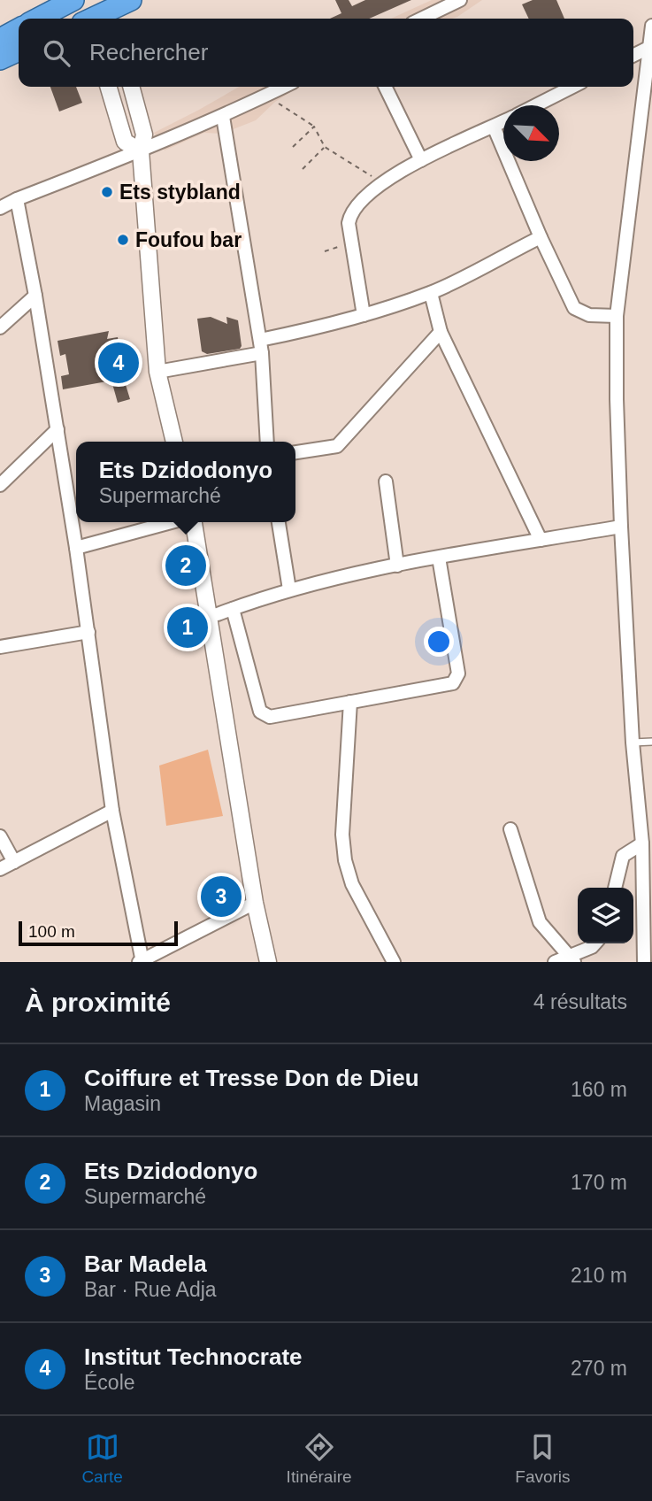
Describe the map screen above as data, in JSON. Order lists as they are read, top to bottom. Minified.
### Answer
{"places":["Ets stybland","Foufou bar"],"scale_bar":"100 m","north":"bottom right","page":{"search":"Rechercher","pins":["4","2","1","3"],"popup":["Ets Dzidodonyo","Supermarché"],"scale":"100 m","heading":["À proximité","4 résultats"],"list":[{"mark":"1","name":"Coiffure et Tresse Don de Dieu","note":"Magasin","value":"160 m"},{"mark":"2","name":"Ets Dzidodonyo","note":"Supermarché","value":"170 m"},{"mark":"3","name":"Bar Madela","note":"Bar · Rue Adja","value":"210 m"},{"mark":"4","name":"Institut Technocrate","note":"École","value":"270 m"}],"nav":["Carte","Itinéraire","Favoris"]}}
